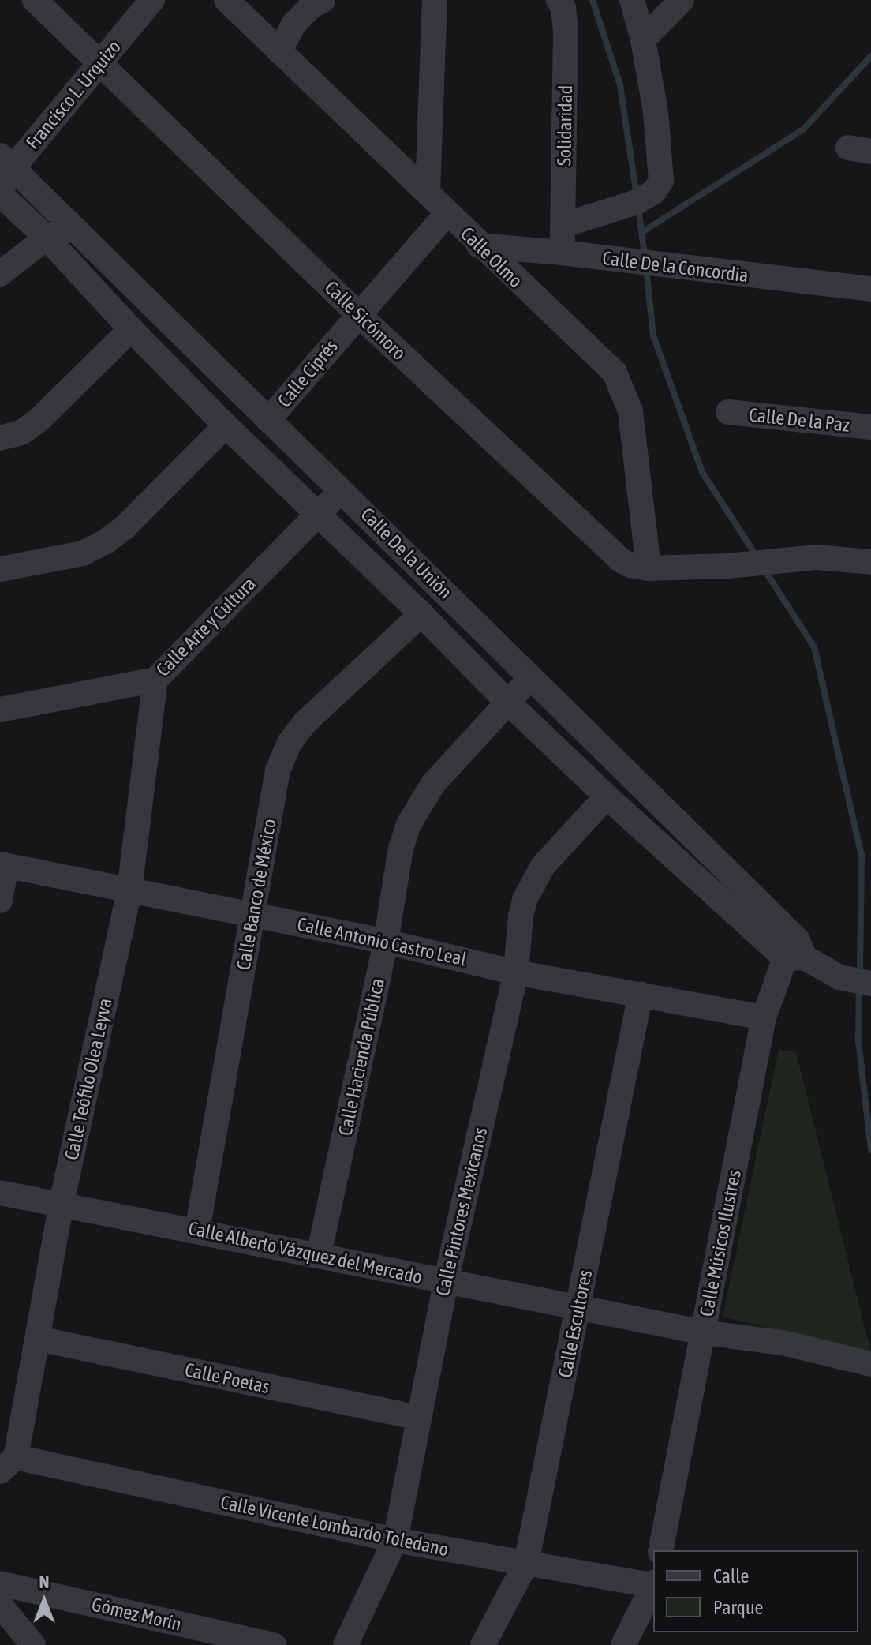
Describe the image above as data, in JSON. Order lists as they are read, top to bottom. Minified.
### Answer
{"streets":{"street":["Francisco L. Urquizo","Solidaridad","Calle Olmo","Calle De la Concordia","Calle Sicómoro","Calle Ciprés","Calle De la Paz","Calle De la Unión","Calle Arte y Cultura","Calle Banco de México","Calle Antonio Castro Leal","Calle Hacienda Pública","Calle Teófilo Olea Leyva","Calle Pintores Mexicanos","Calle Músicos Ilustres","Calle Alberto Vázquez del Mercado","Calle Escultores","Calle Poetas","Calle Vicente Lombardo Toledano","Gómez Morín"]},"crossings":[["Francisco L. Urquizo","Calle Sicómoro"],["Francisco L. Urquizo","Calle De la Unión"],["Solidaridad","Calle De la Concordia"],["Calle Olmo","Calle De la Concordia"],["Calle Olmo","Calle Sicómoro"],["Calle Olmo","Calle Ciprés"],["Calle Sicómoro","Calle Ciprés"],["Calle Ciprés","Calle De la Unión"],["Calle De la Unión","Calle Arte y Cultura"],["Calle De la Unión","Calle Banco de México"],["Calle De la Unión","Calle Hacienda Pública"],["Calle De la Unión","Calle Pintores Mexicanos"],["Calle De la Unión","Calle Músicos Ilustres"],["Calle Arte y Cultura","Calle Teófilo Olea Leyva"],["Calle Banco de México","Calle Antonio Castro Leal"],["Calle Banco de México","Calle Alberto Vázquez del Mercado"],["Calle Antonio Castro Leal","Calle Hacienda Pública"],["Calle Antonio Castro Leal","Calle Teófilo Olea Leyva"],["Calle Antonio Castro Leal","Calle Pintores Mexicanos"],["Calle Antonio Castro Leal","Calle Músicos Ilustres"],["Calle Antonio Castro Leal","Calle Escultores"],["Calle Hacienda Pública","Calle Alberto Vázquez del Mercado"],["Calle Teófilo Olea Leyva","Calle Alberto Vázquez del Mercado"],["Calle Teófilo Olea Leyva","Calle Poetas"],["Calle Teófilo Olea Leyva","Calle Vicente Lombardo Toledano"],["Calle Pintores Mexicanos","Calle Alberto Vázquez del Mercado"],["Calle Pintores Mexicanos","Calle Poetas"],["Calle Pintores Mexicanos","Calle Vicente Lombardo Toledano"],["Calle Músicos Ilustres","Calle Alberto Vázquez del Mercado"],["Calle Alberto Vázquez del Mercado","Calle Escultores"],["Calle Escultores","Calle Vicente Lombardo Toledano"]],"legend":["Calle","Parque"],"north":"top"}
